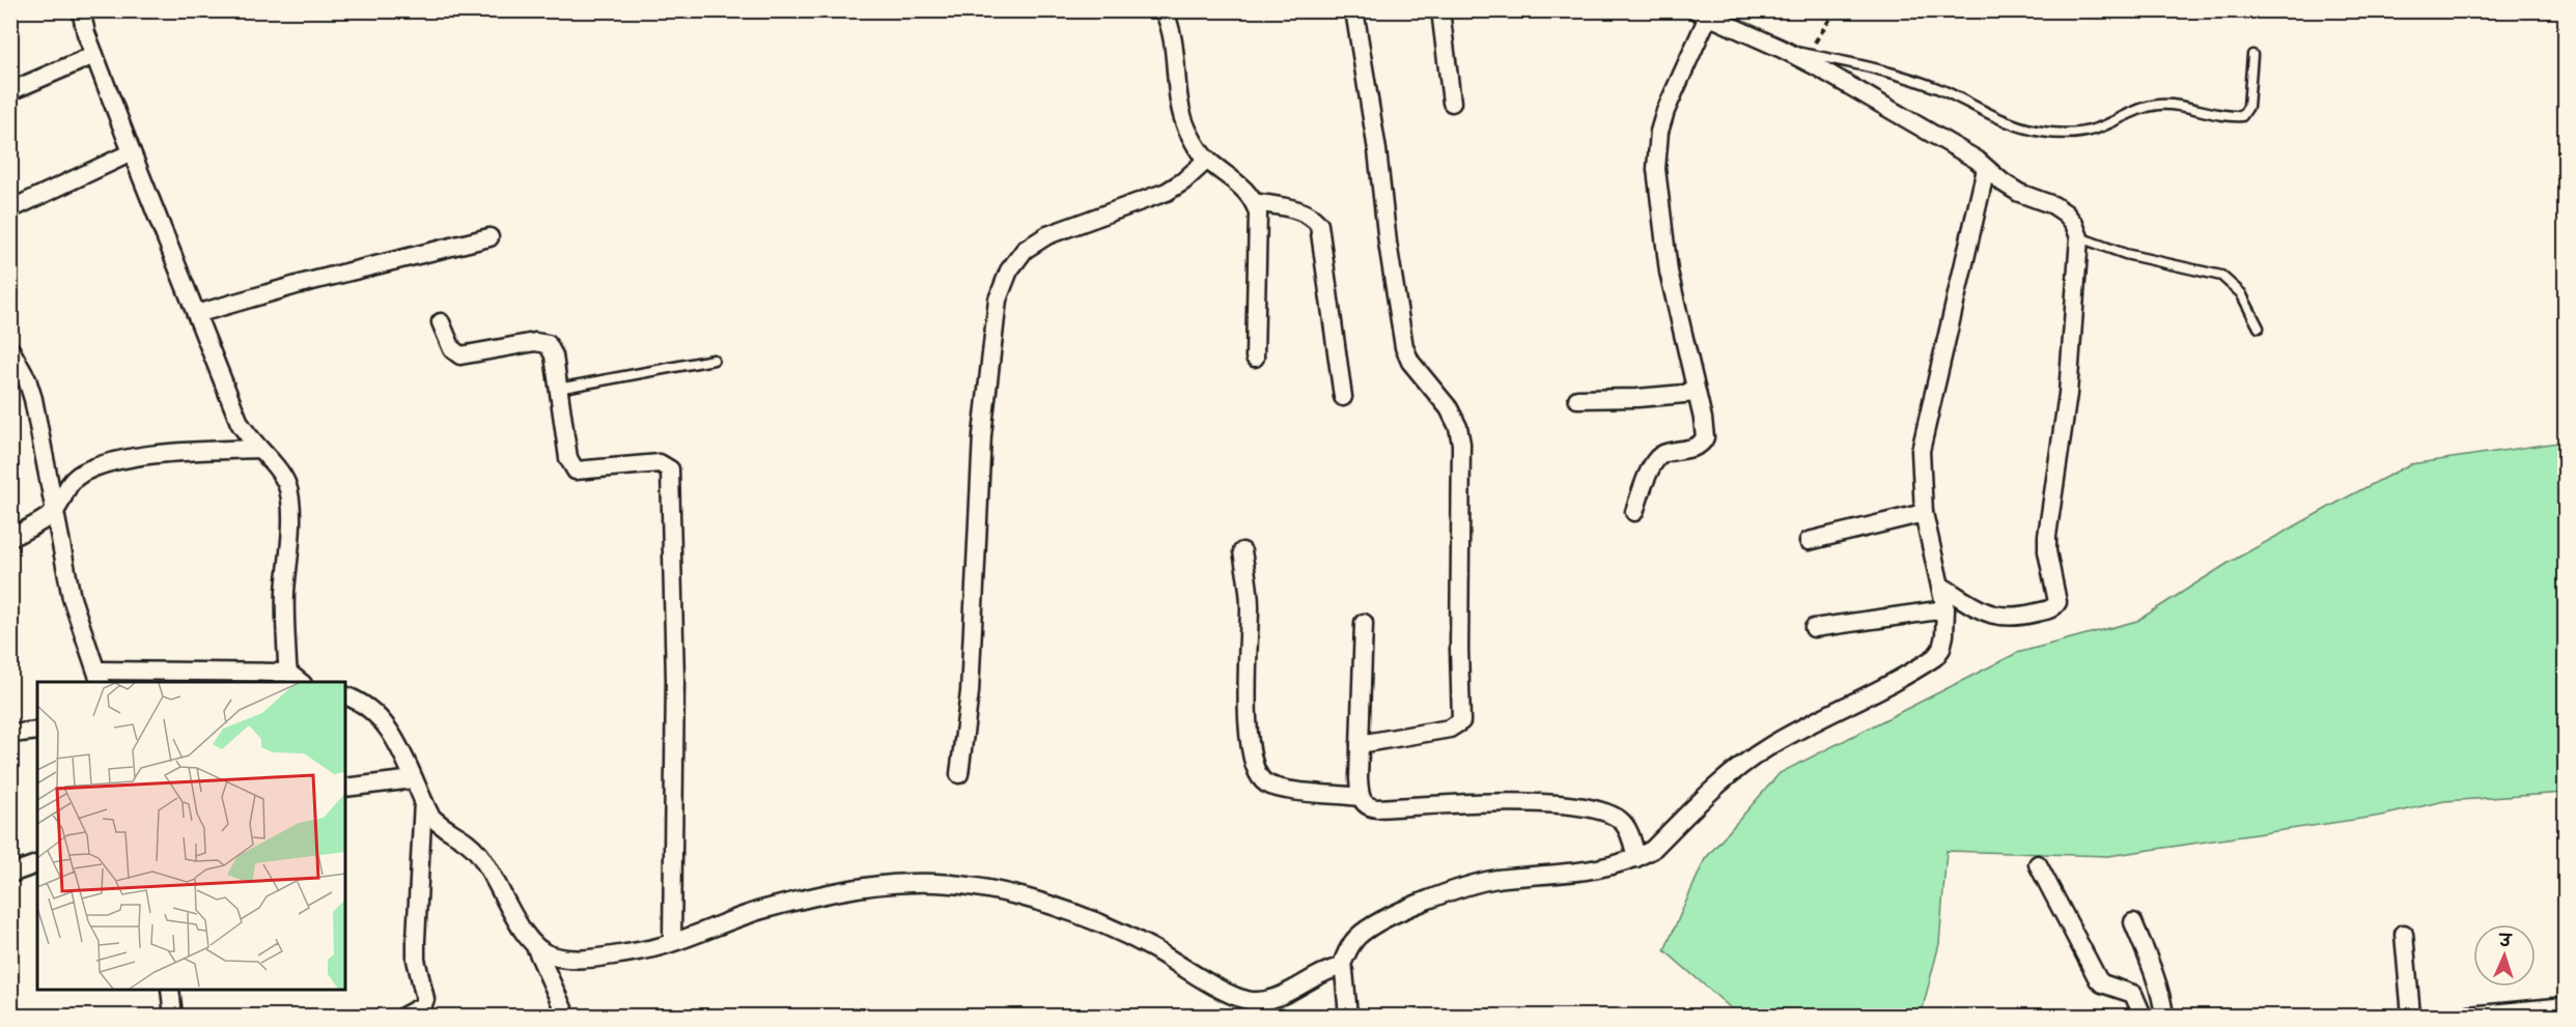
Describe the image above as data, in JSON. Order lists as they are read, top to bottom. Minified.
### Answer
{"north":"top"}
